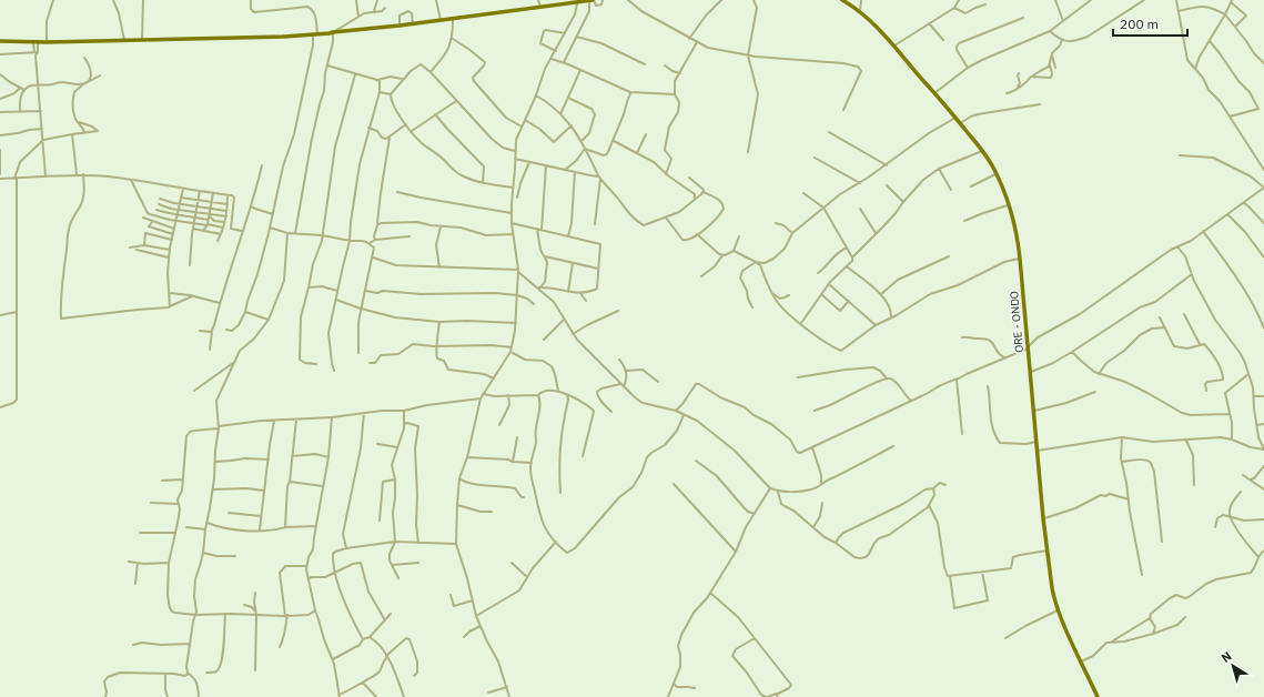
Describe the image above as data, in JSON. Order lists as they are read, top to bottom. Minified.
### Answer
{"streets":{"main road":["ORE - ONDO"]},"scale_bar":"200 m","north":"top left"}
